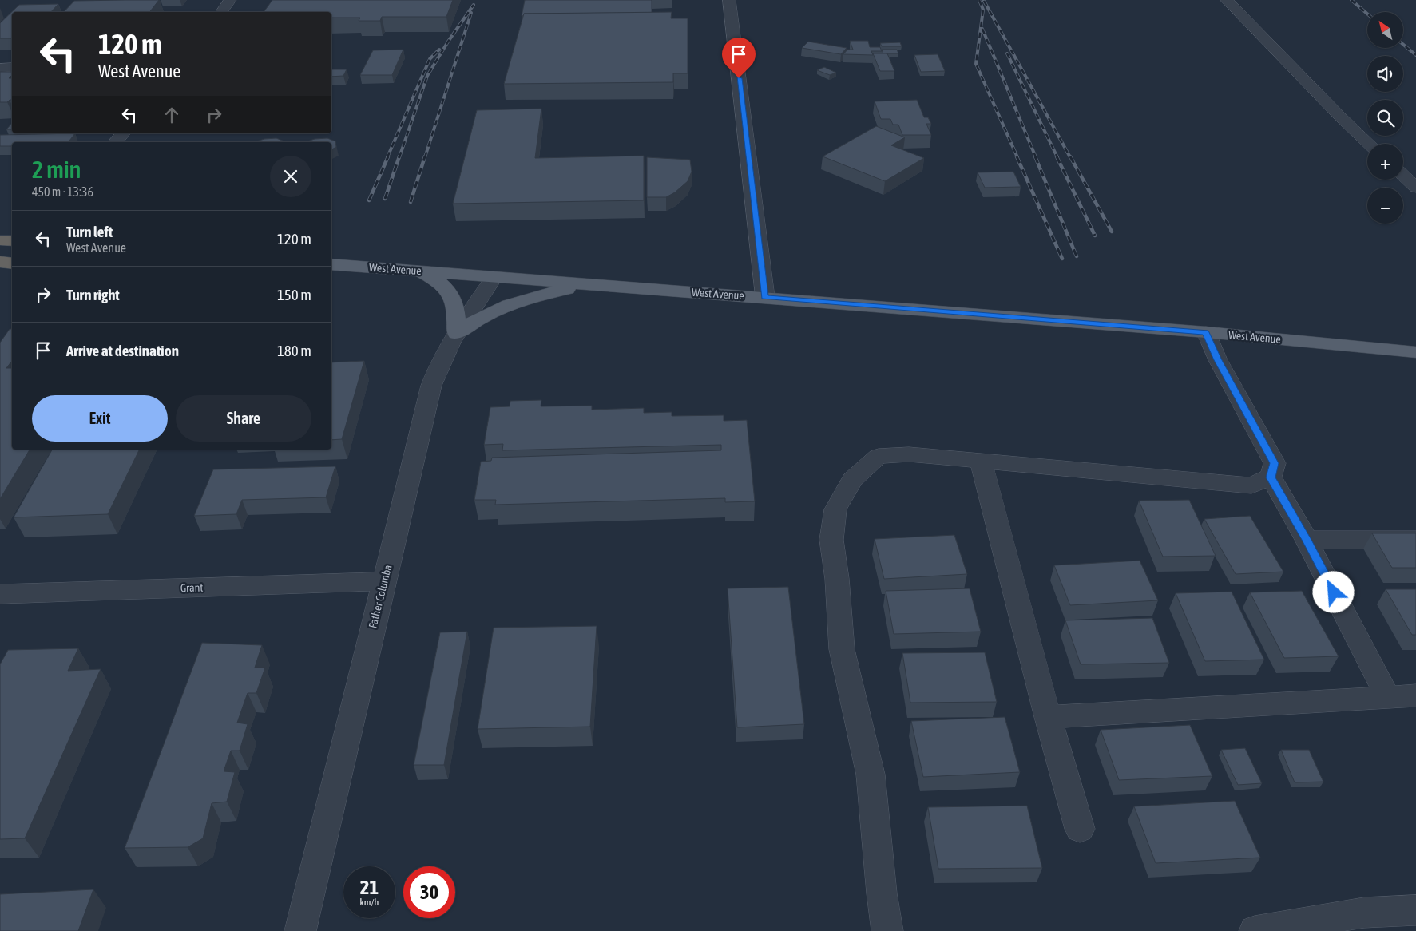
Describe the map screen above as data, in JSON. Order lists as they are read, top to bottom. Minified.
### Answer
{"streets":{"main road":["West Avenue"],"street":["Grant","Father Columba"]},"crossings":[["West Avenue","Father Columba"],["Grant","Father Columba"]],"north":"top left","page":{"map_buttons":["+","−"],"turn":["120 m","West Avenue"],"heading":["2 min","450 m · 13:36"],"list":[{"name":"Turn left","note":"West Avenue","value":"120 m"},{"name":"Turn right","value":"150 m"},{"name":"Arrive at destination","value":"180 m"}],"buttons":["Exit","Share"],"speed":"21 km/h","limit":"30"}}
